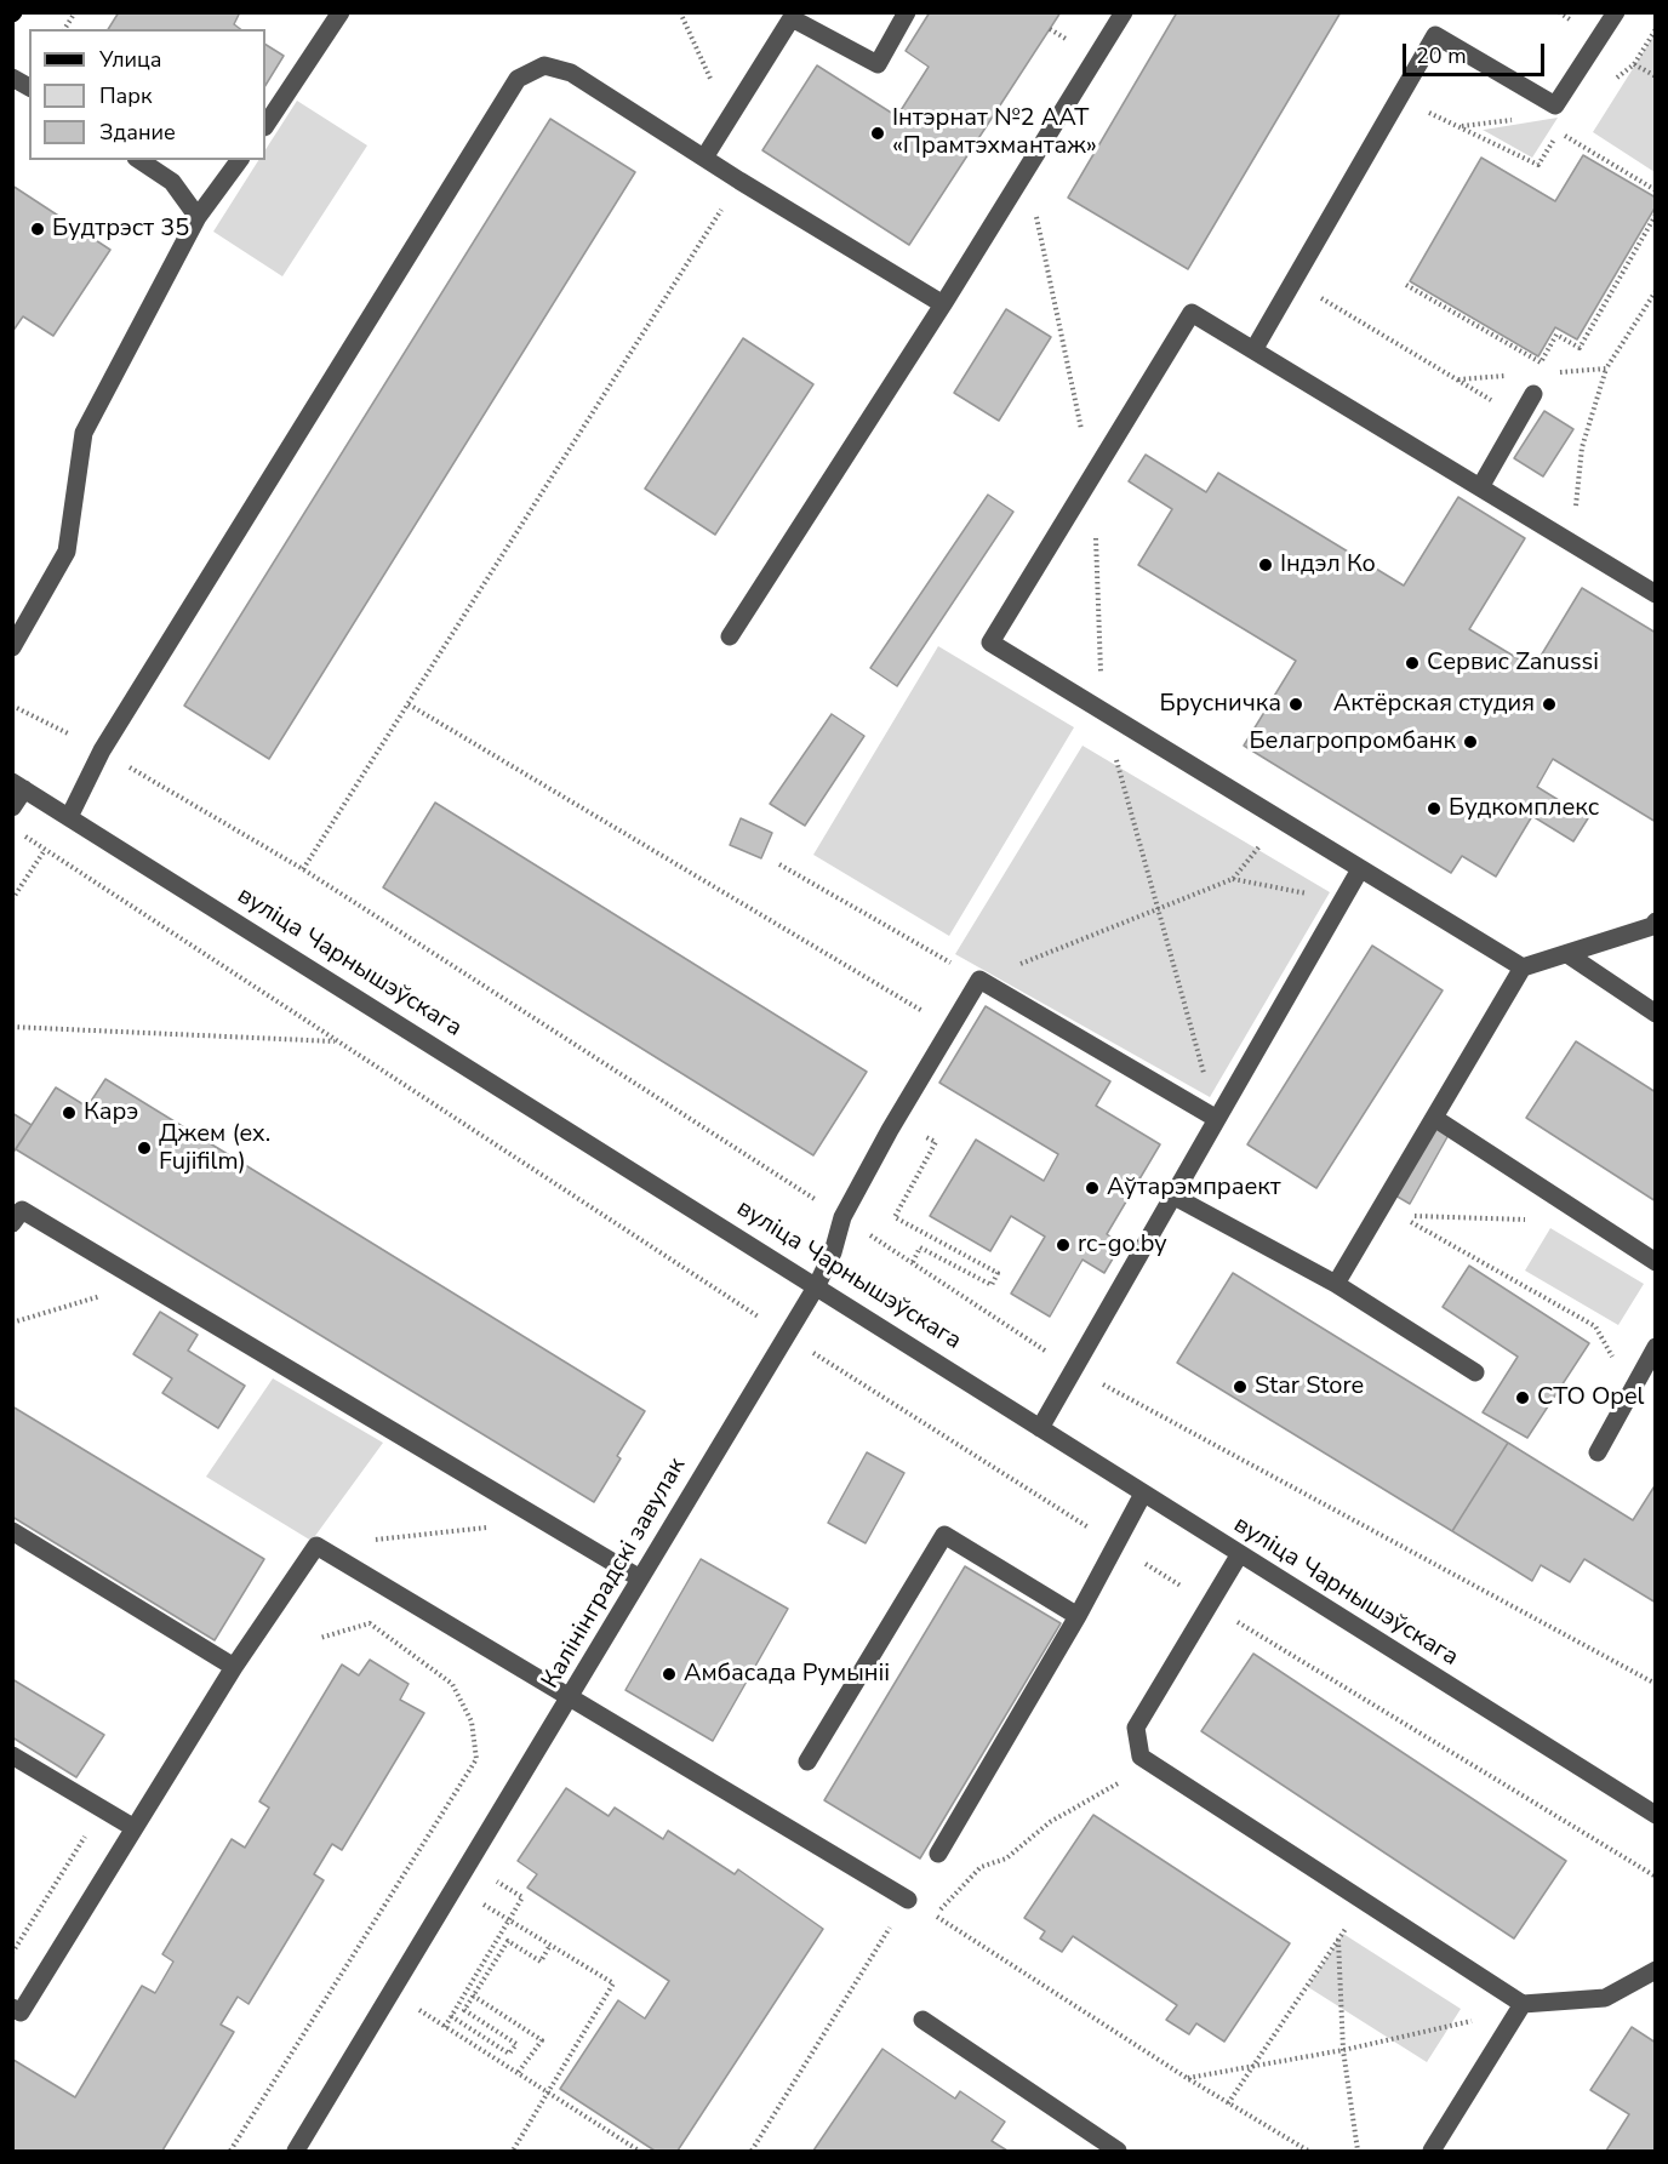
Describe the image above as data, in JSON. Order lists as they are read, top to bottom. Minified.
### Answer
{"streets":{"street":["вуліца Чарнышэўскага","Калінінградскі завулак"]},"crossings":[["вуліца Чарнышэўскага","Калінінградскі завулак"]],"places":["Інтэрнат №2 ААТ «Прамтэхмантаж»","Будтрэст 35","Індэл Ко","Сервис Zanussi","Брусничка","Актёрская студия","Белагропромбанк","Будкомплекс","Карэ","Джем (ex. Fujifilm)","Аўтарэмпраект","rc-go.by","Star Store","СТО Opel","Амбасада Румыніі"],"legend":["Улица","Парк","Здание"],"scale_bar":"20 m"}
